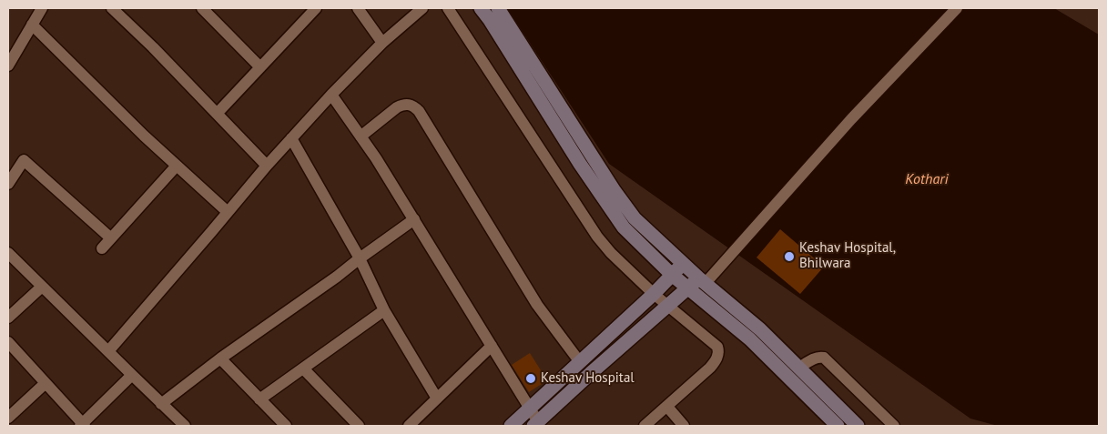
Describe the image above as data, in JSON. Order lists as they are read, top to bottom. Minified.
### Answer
{"water":["Kothari"],"places":["Keshav Hospital, Bhilwara","Keshav Hospital"]}
